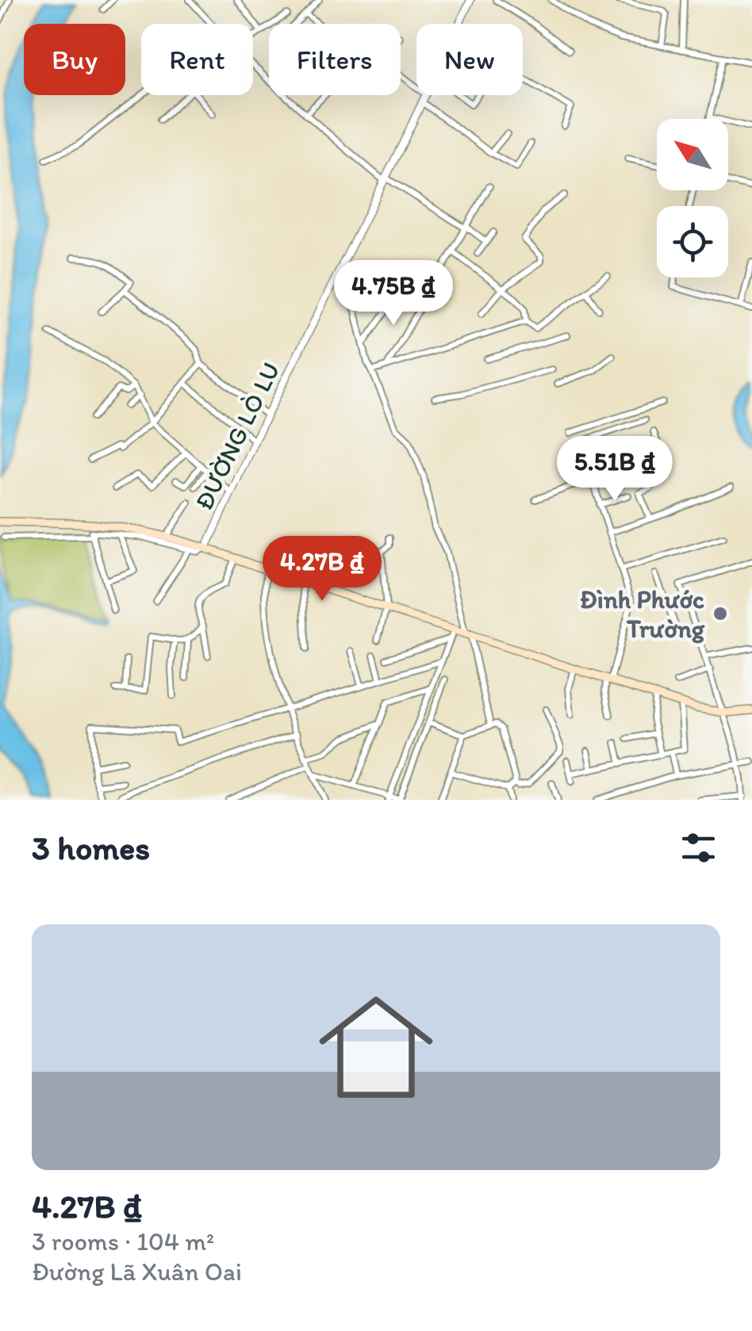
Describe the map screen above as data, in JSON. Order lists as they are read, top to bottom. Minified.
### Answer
{"streets":{"street":["ĐƯỜNG LÒ LU"]},"places":["Đình Phước Trường"],"north":"top left","page":{"chip":["Buy","Rent","Filters","New"],"price":["4.75B ₫","5.51B ₫","4.27B ₫"],"heading":"3 homes","list":[{"name":"4.27B ₫","note":"3 rooms · 104 m² · Đường Lã Xuân Oai"}]}}
